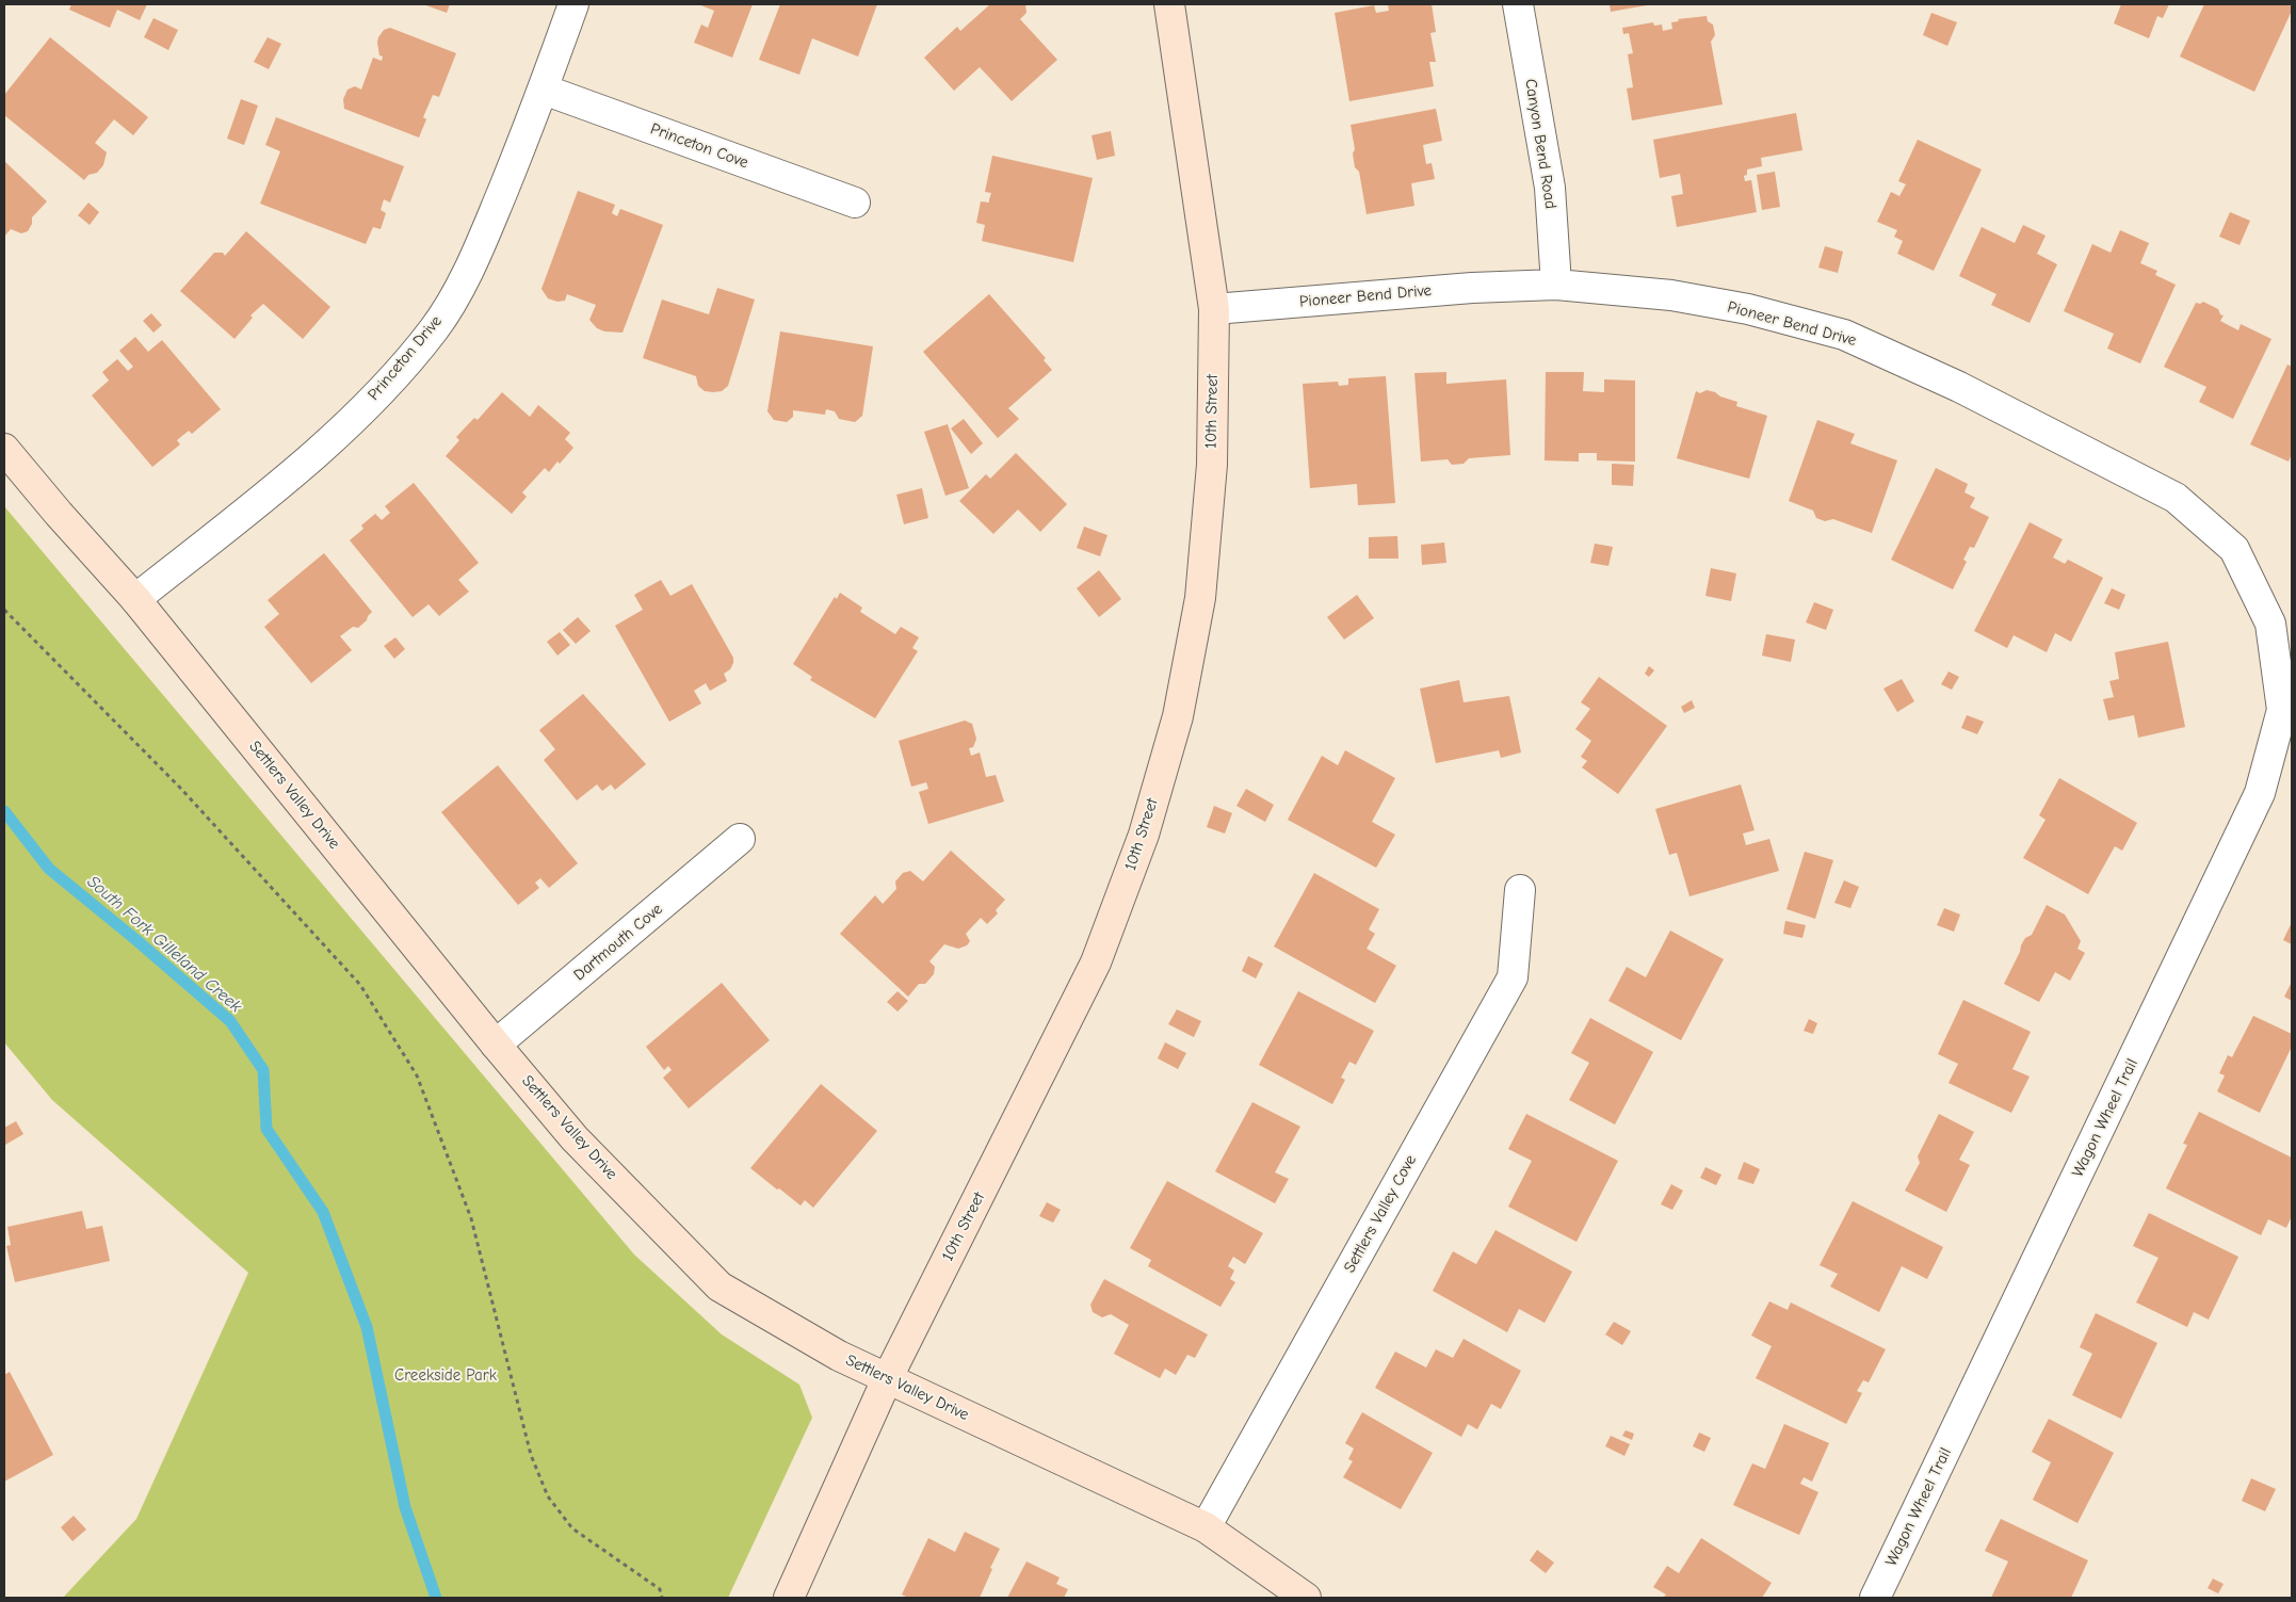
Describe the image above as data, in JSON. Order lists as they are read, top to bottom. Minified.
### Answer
{"streets":{"street":["Canyon Bend Road","Princeton Cove","Pioneer Bend Drive","Princeton Drive","10th Street","Settlers Valley Drive","Dartmouth Cove","Wagon Wheel Trail","Settlers Valley Cove"]},"crossings":[["Canyon Bend Road","Pioneer Bend Drive"],["Princeton Cove","Princeton Drive"],["Pioneer Bend Drive","10th Street"],["Pioneer Bend Drive","Wagon Wheel Trail"],["Princeton Drive","Settlers Valley Drive"],["10th Street","Settlers Valley Drive"],["Settlers Valley Drive","Dartmouth Cove"],["Settlers Valley Drive","Settlers Valley Cove"]],"water":["South Fork Gilleland Creek"],"parks":["Creekside Park"]}
